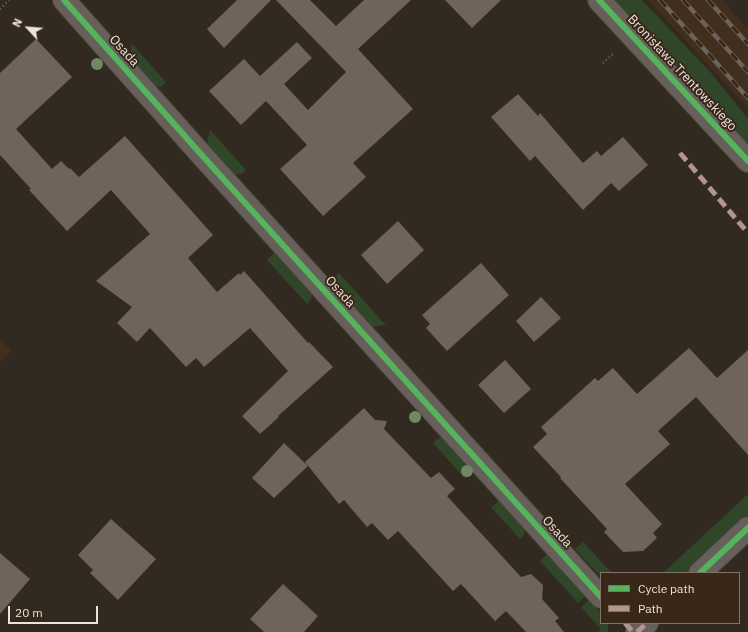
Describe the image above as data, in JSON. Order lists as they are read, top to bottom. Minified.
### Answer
{"streets":{"street":["Osada","Bronisława Trentowskiego"]},"legend":["Cycle path","Path"],"scale_bar":"20 m","north":"top left"}
